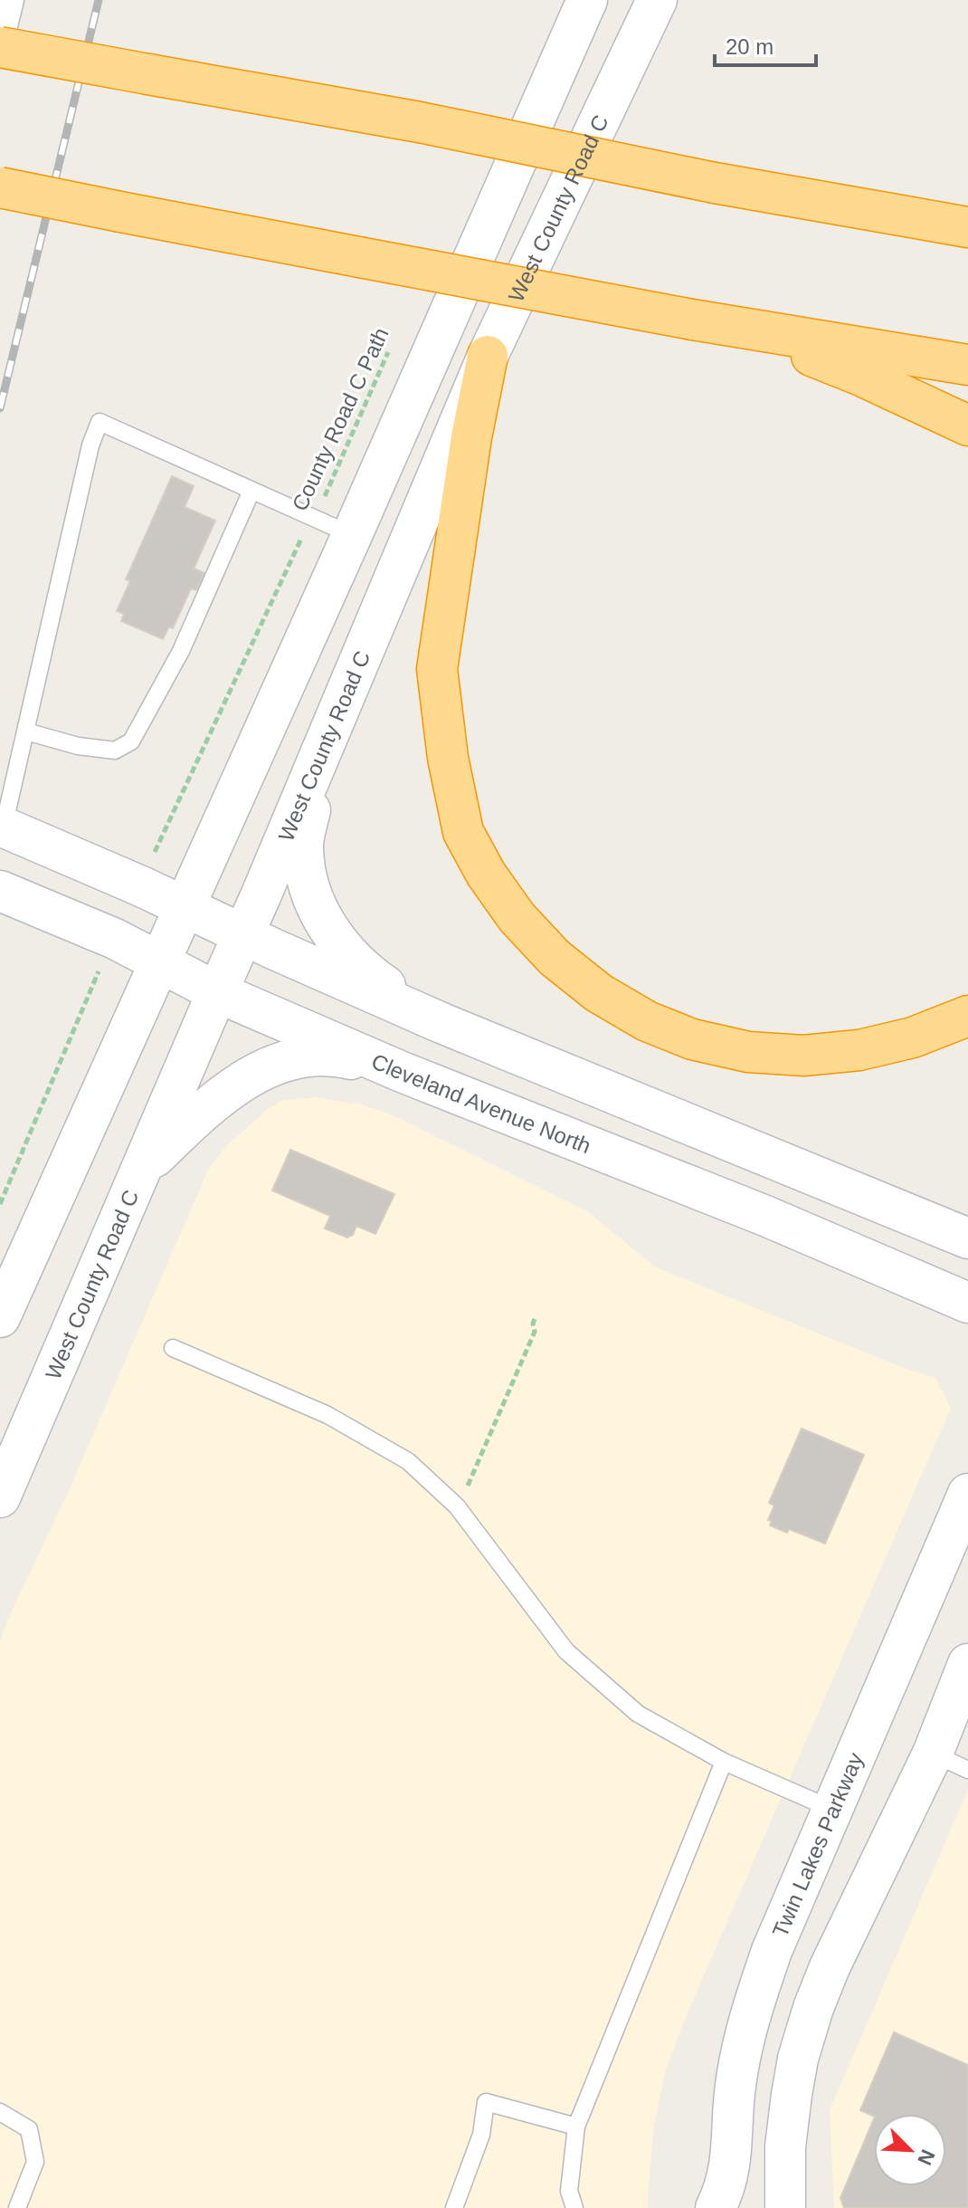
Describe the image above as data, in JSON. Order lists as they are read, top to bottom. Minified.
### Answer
{"streets":{"main road":["West County Road C","Cleveland Avenue North","Twin Lakes Parkway"],"path":["County Road C Path"]},"crossings":[["West County Road C","Cleveland Avenue North"]],"scale_bar":"20 m","north":"bottom right"}
